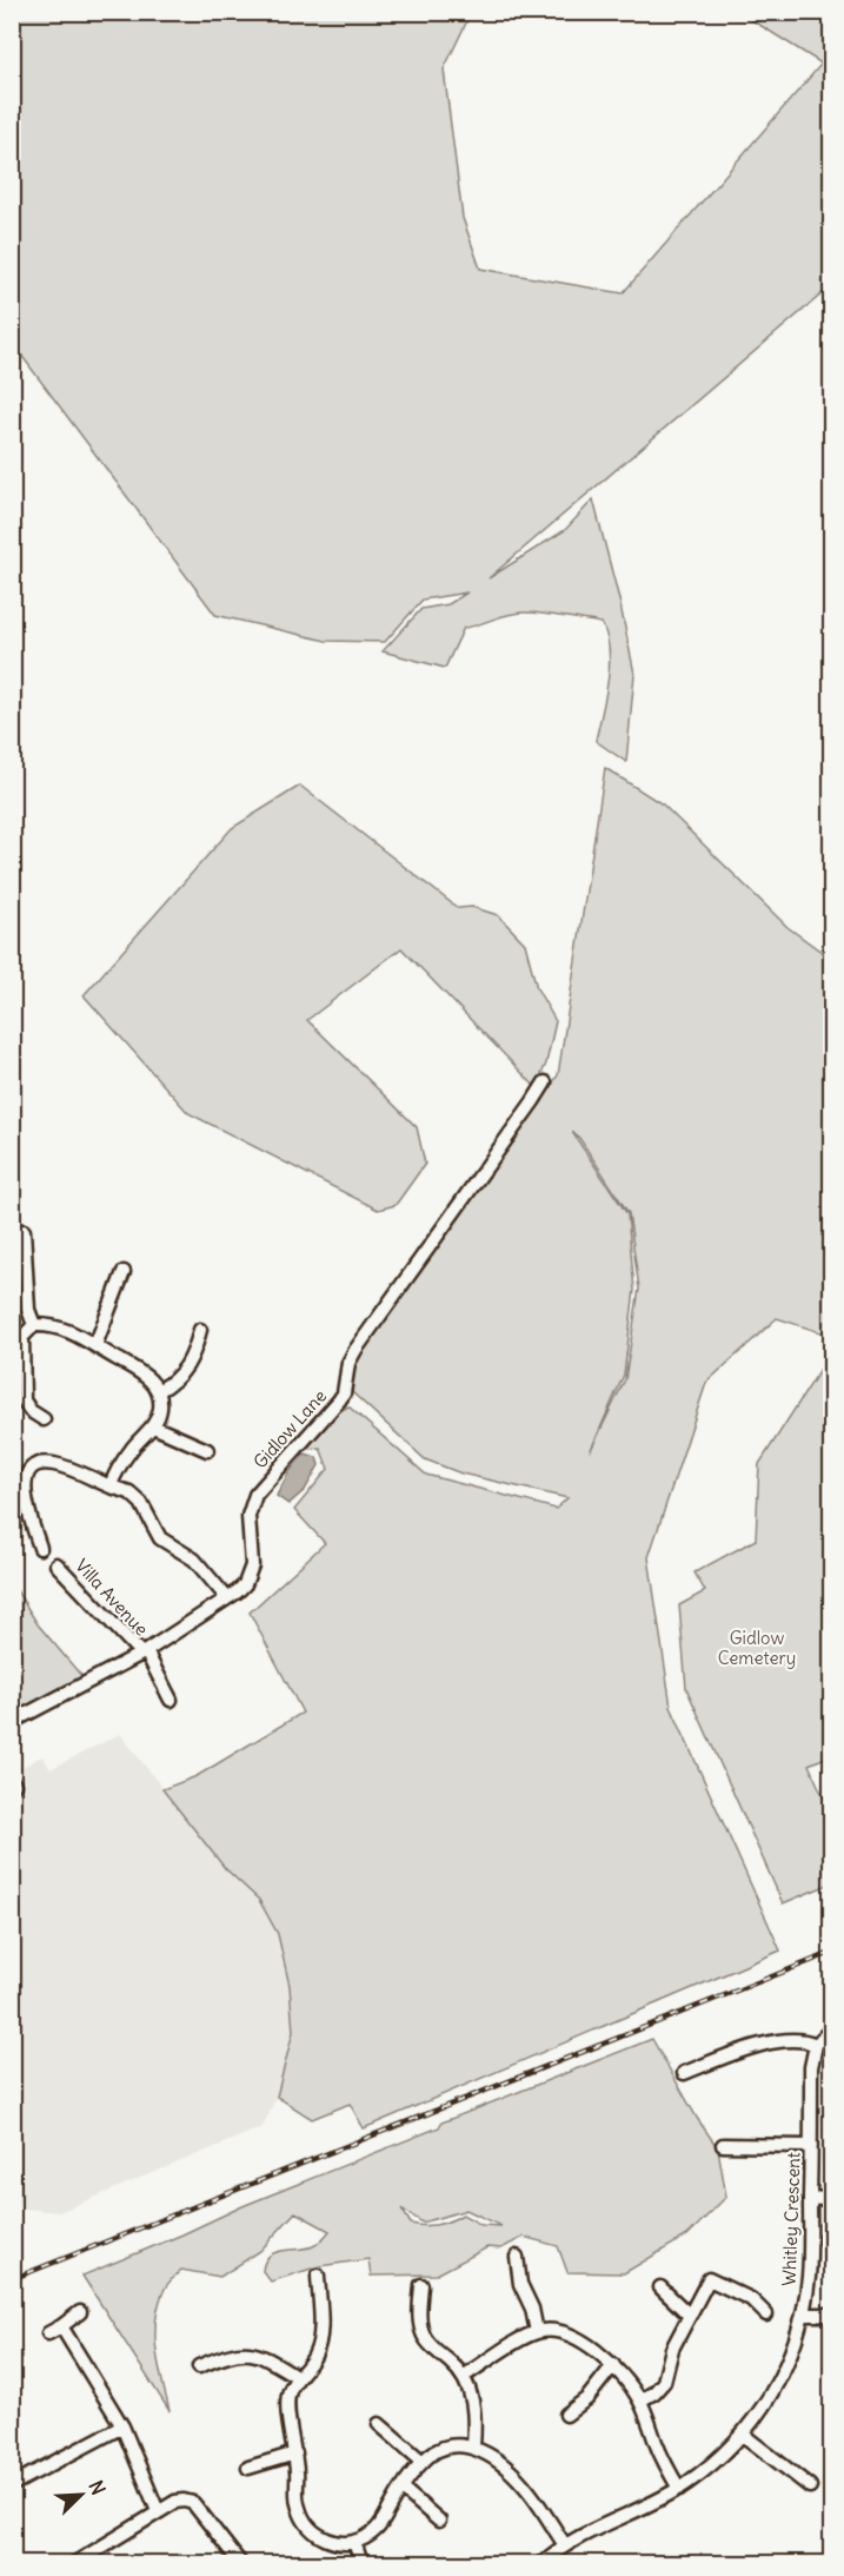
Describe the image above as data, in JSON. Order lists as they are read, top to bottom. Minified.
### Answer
{"streets":{"street":["Gidlow Lane","Villa Avenue","Whitley Crescent"]},"crossings":[["Gidlow Lane","Villa Avenue"]],"parks":["Gidlow Cemetery"],"north":"top right"}
